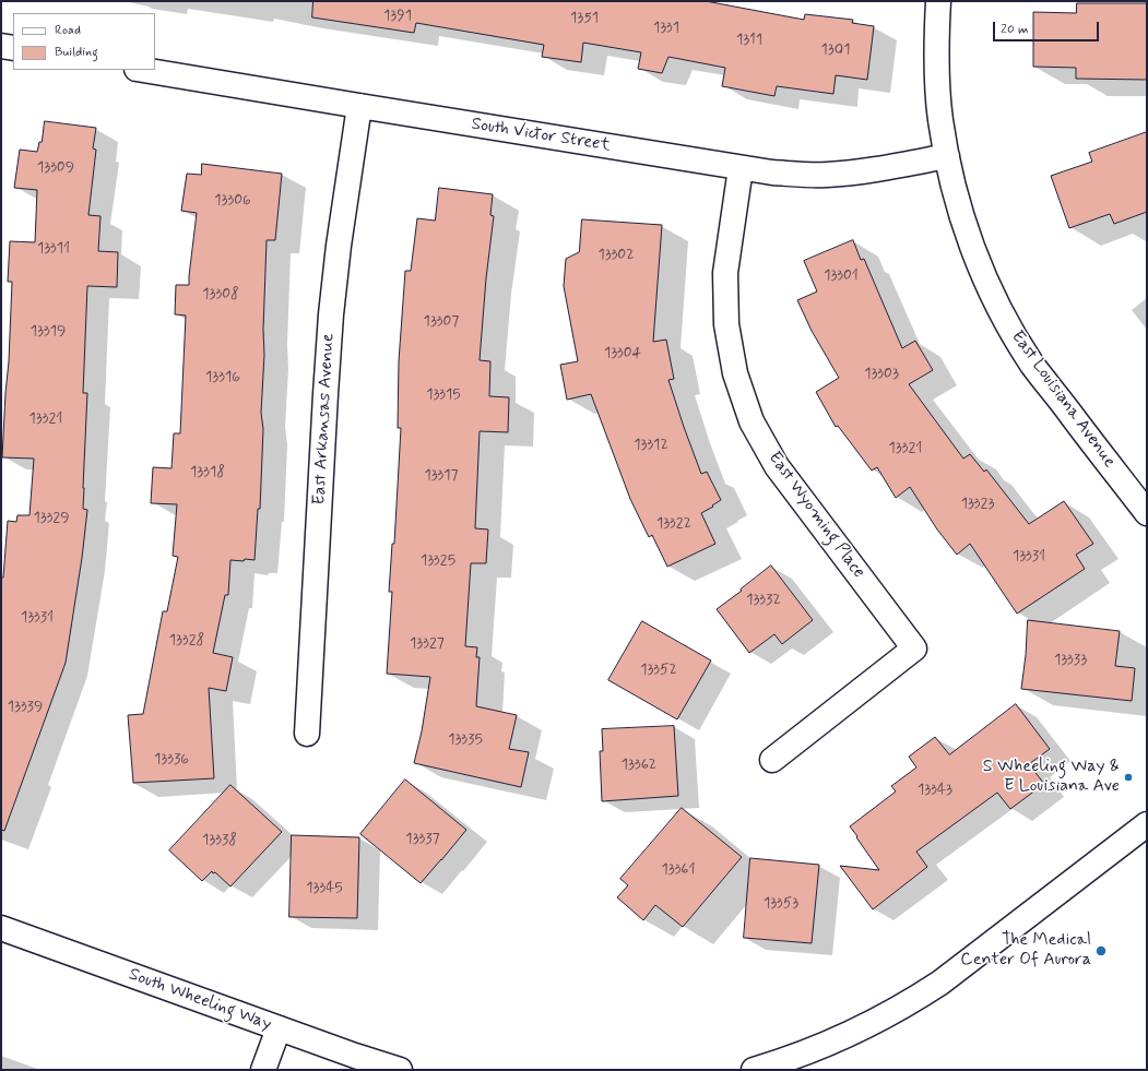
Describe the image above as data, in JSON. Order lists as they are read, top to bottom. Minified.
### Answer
{"streets":{"street":["South Victor Street","East Louisiana Avenue","East Arkansas Avenue","East Wyoming Place","South Wheeling Way"]},"crossings":[["South Victor Street","East Louisiana Avenue"],["South Victor Street","East Arkansas Avenue"],["South Victor Street","East Wyoming Place"]],"places":["S Wheeling Way & E Louisiana Ave","The Medical Center Of Aurora"],"house_numbers":["1391","1351","1331","1311","1301","13309","13306","13311","13302","13301","13308","13307","13319","13304","13303","13316","13315","13321","13312","13321","13318","13317","13323","13329","13322","13331","13325","13332","13331","13328","13327","13333","13352","13339","13335","13336","13362","13343","13337","13338","13361","13345","13353"],"legend":["Road","Building"],"scale_bar":"20 m"}
